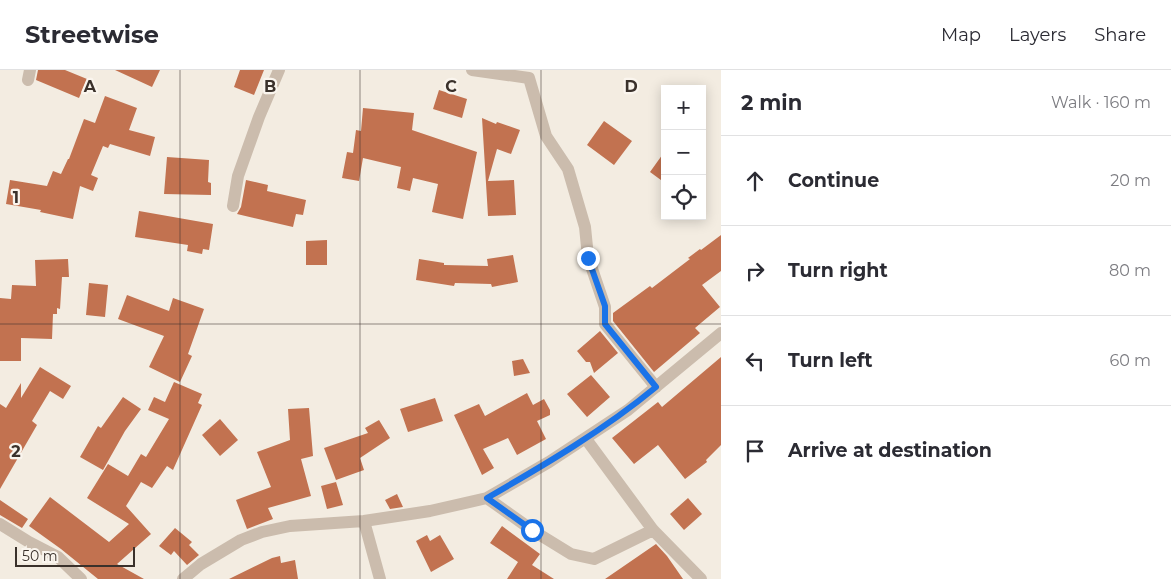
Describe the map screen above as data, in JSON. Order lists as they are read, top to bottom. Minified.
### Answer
{"scale_bar":"50 m","page":{"header":"Streetwise","nav":["Map","Layers","Share"],"heading":["2 min","Walk · 160 m"],"map_buttons":["+","−"],"list":[["Continue","20 m"],["Turn right","80 m"],["Turn left","60 m"],"Arrive at destination"],"scale":"50 m"},"grid":{"columns":["A","B","C","D"],"rows":["1","2"]}}
